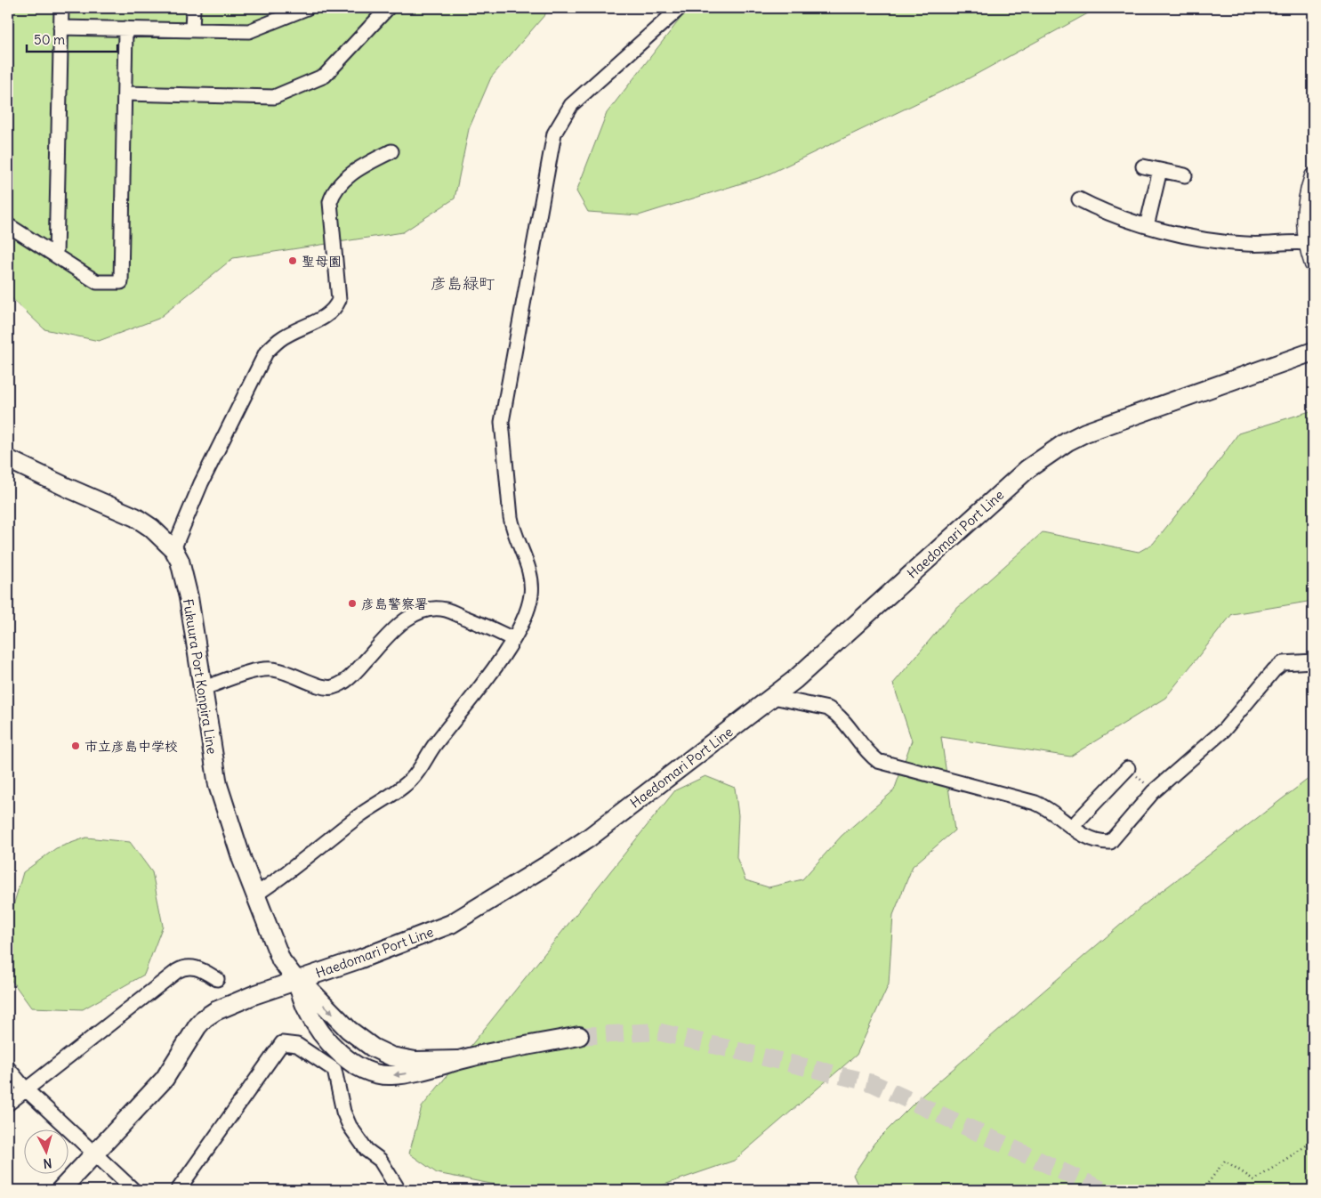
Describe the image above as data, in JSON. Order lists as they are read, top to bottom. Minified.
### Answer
{"streets":{"main road":["Haedomari Port Line","Fukuura Port Konpira Line"]},"crossings":[["Haedomari Port Line","Fukuura Port Konpira Line"]],"districts":["彦島緑町"],"places":["聖母園","彦島警察署","市立彦島中学校"],"scale_bar":"50 m","north":"bottom"}
